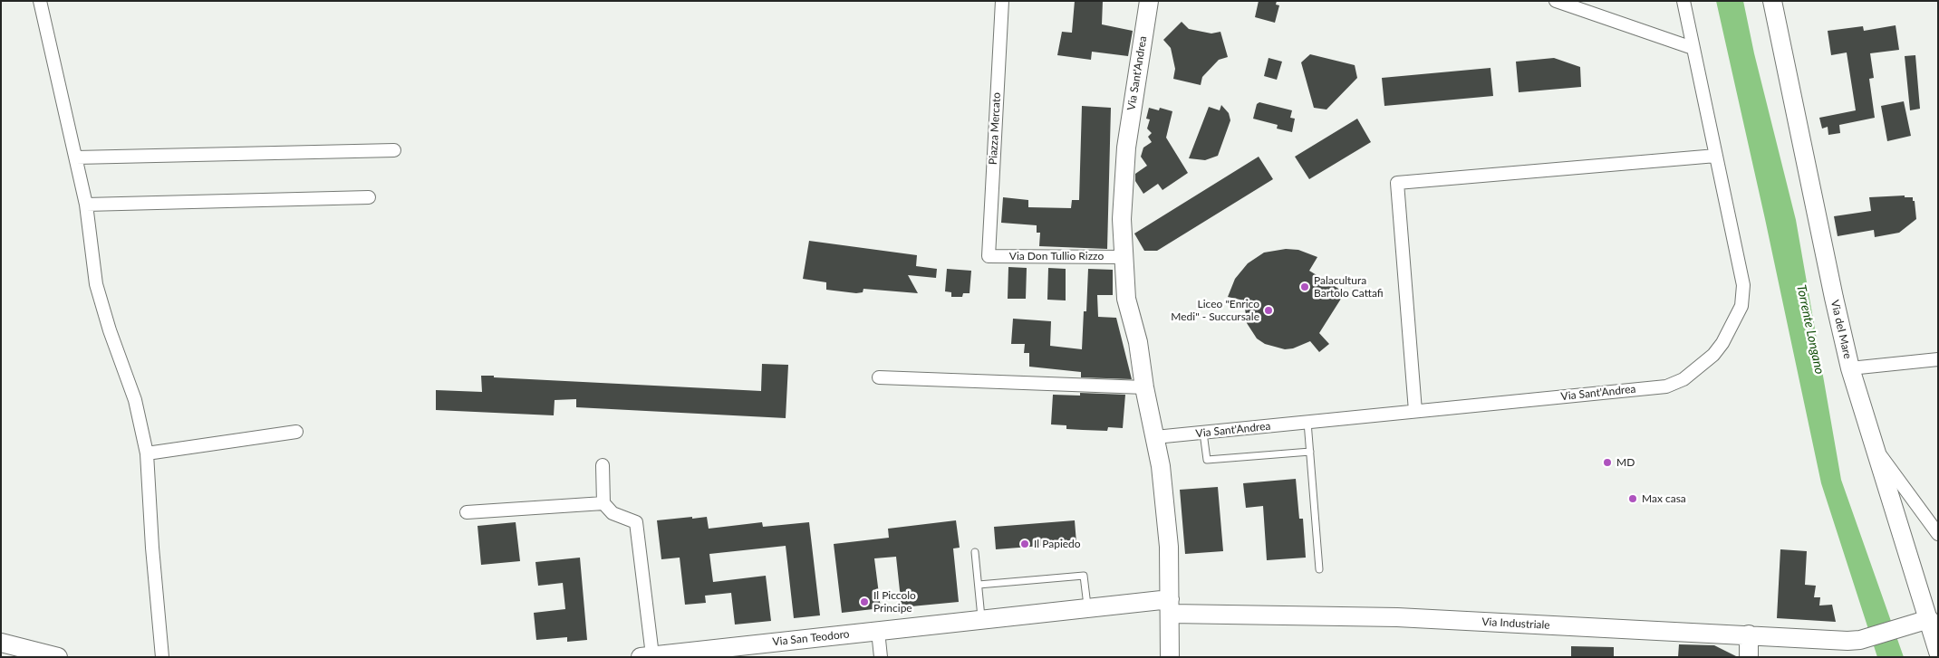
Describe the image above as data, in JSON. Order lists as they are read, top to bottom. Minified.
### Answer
{"streets":{"street":["Via Sant'Andrea","Piazza Mercato","Via Don Tullio Rizzo","Via del Mare","Via Industriale","Via San Teodoro"]},"crossings":[["Via Sant'Andrea","Via Don Tullio Rizzo"],["Via Sant'Andrea","Via Industriale"],["Via Sant'Andrea","Via San Teodoro"],["Piazza Mercato","Via Don Tullio Rizzo"],["Via del Mare","Via Industriale"],["Via Industriale","Via San Teodoro"]],"water":["Torrente Longano"],"places":["Palacultura Bartolo Cattafi","Liceo \"Enrico Medi\" - Succursale","MD","Max casa","Il Papiedo","Il Piccolo Principe"]}
